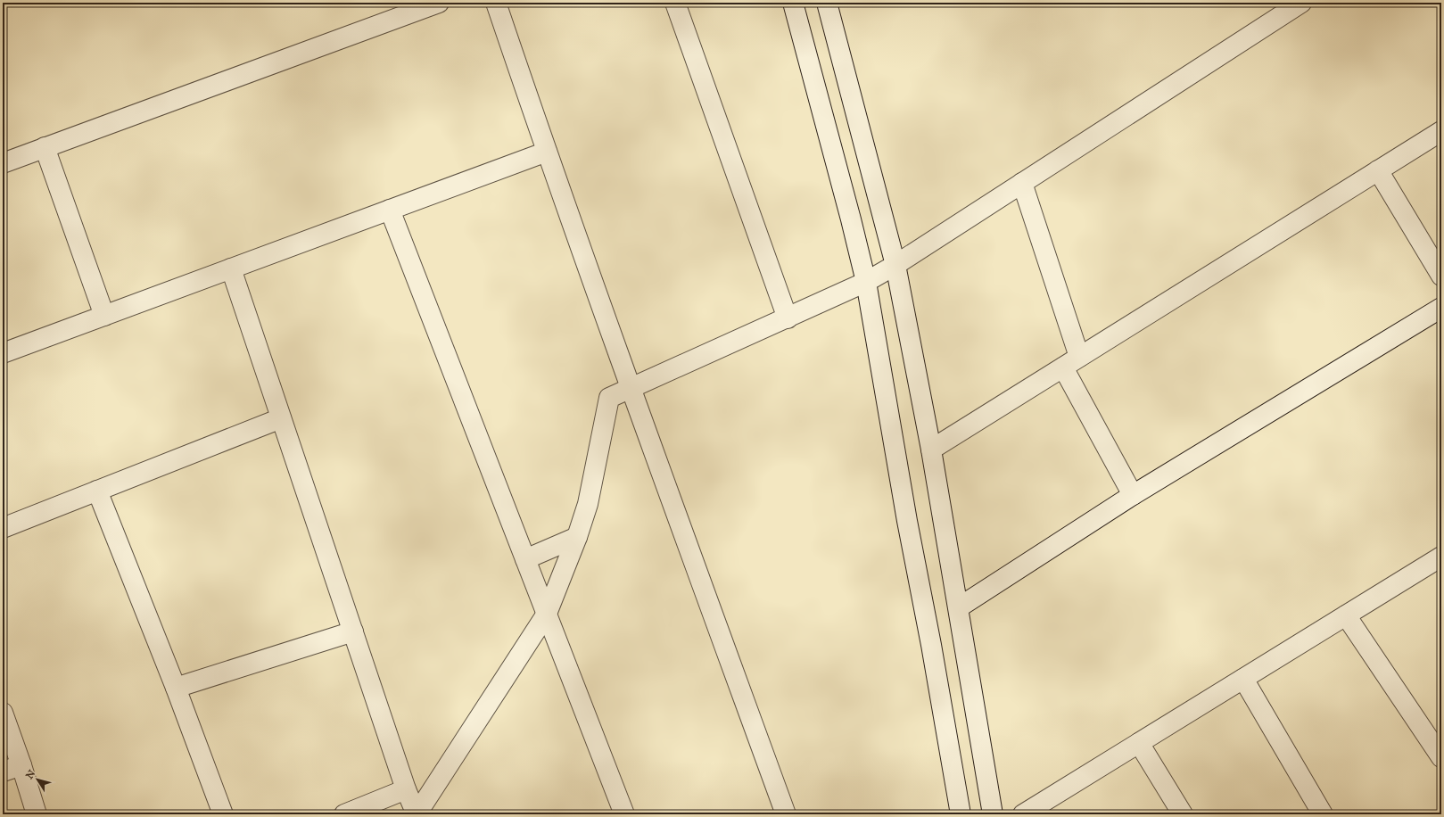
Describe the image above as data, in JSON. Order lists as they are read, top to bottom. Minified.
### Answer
{"north":"top left"}
